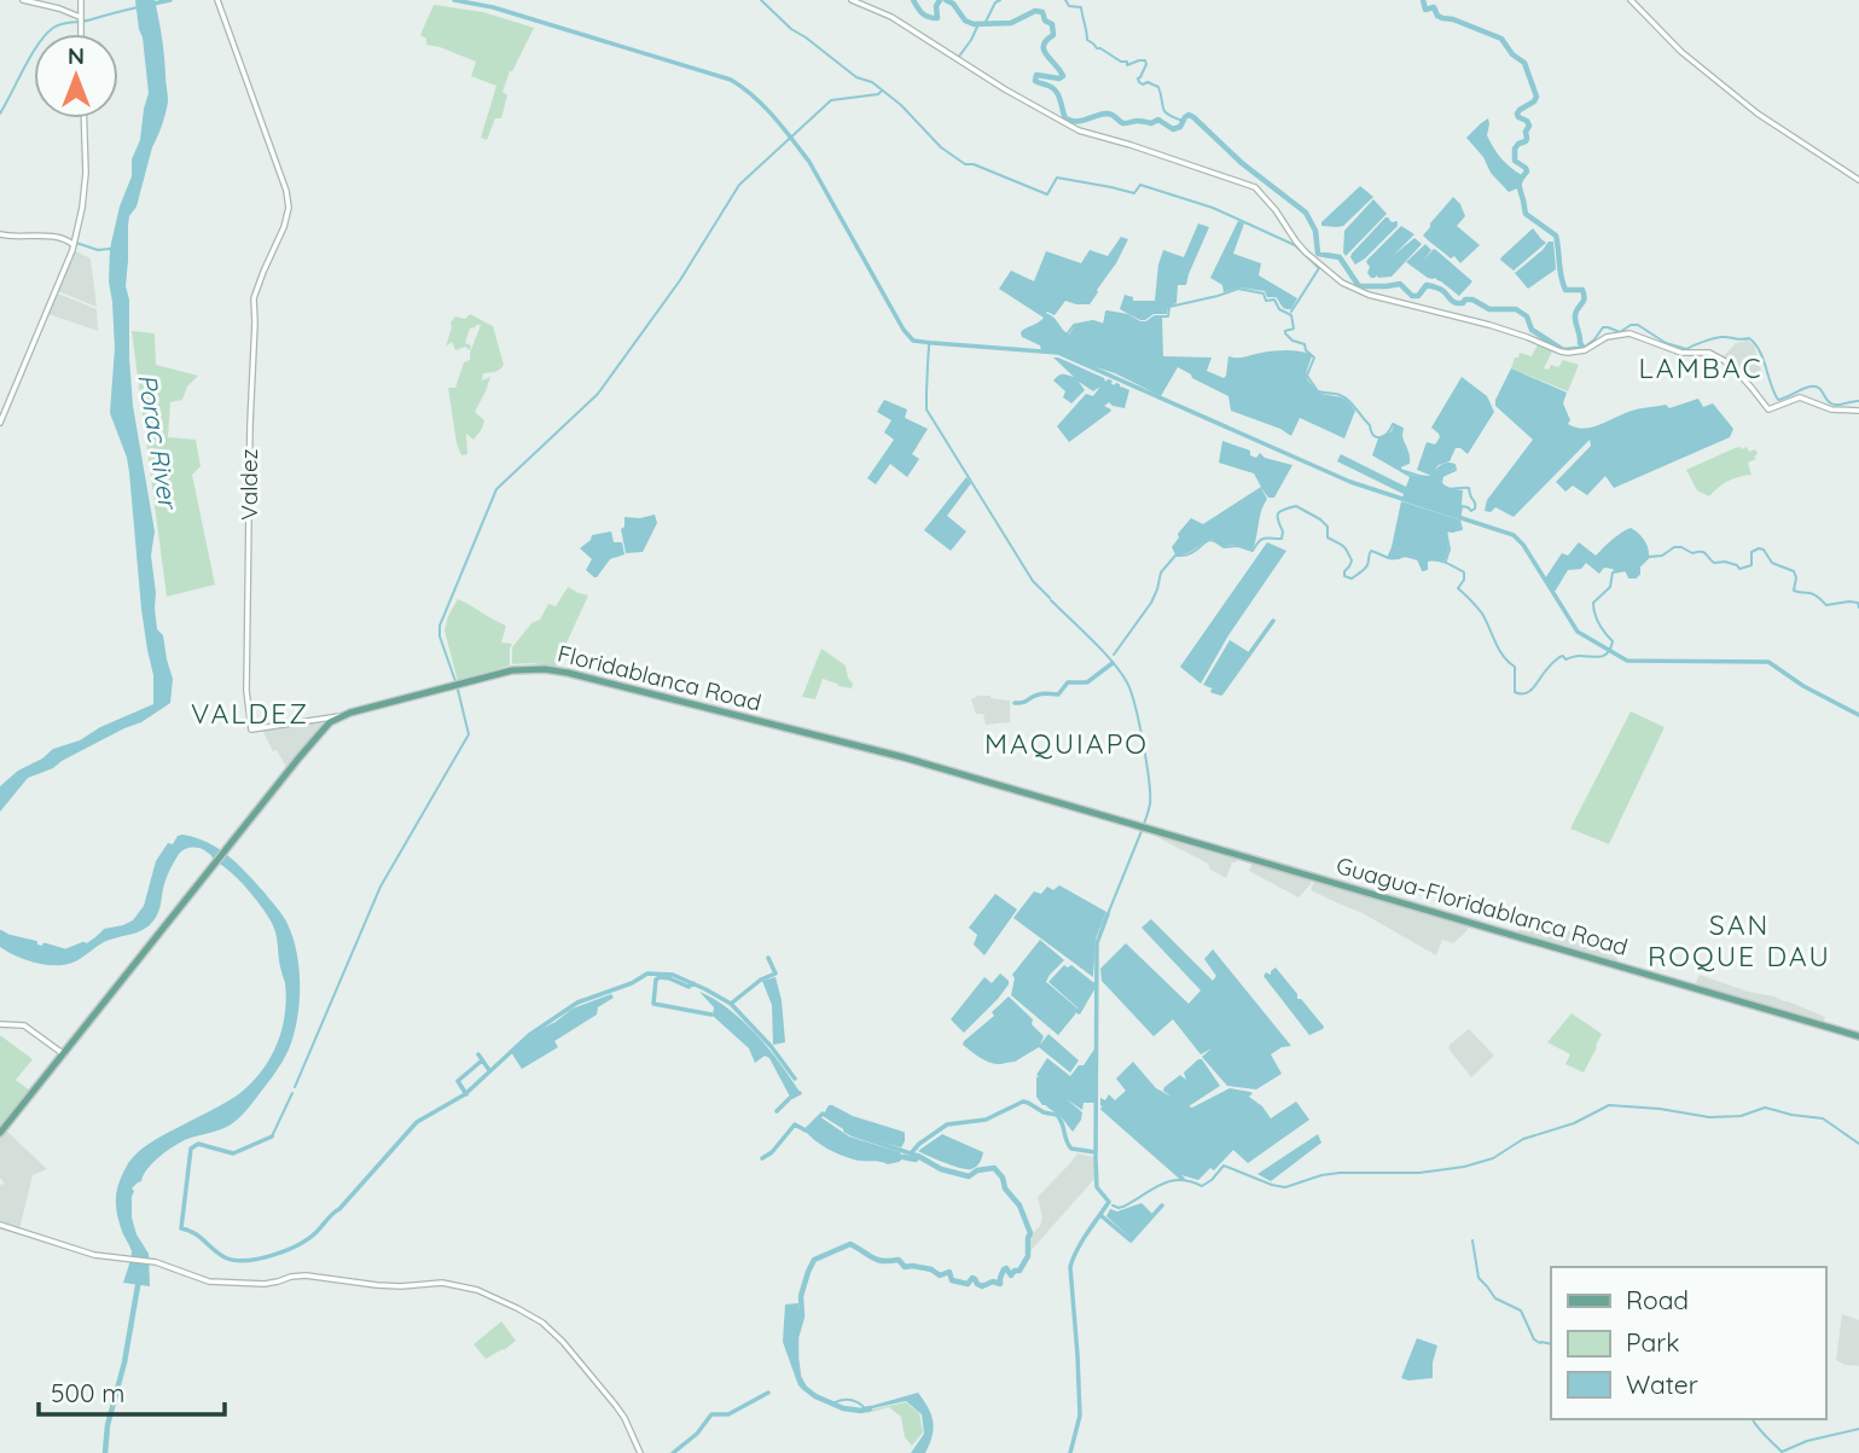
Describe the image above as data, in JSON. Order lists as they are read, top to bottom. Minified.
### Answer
{"streets":{"main road":["Floridablanca Road","Guagua-Floridablanca Road"],"street":["Valdez"]},"crossings":[["Floridablanca Road","Guagua-Floridablanca Road"]],"districts":["LAMBAC","VALDEZ","MAQUIAPO","SAN ROQUE DAU"],"water":["Porac River"],"legend":["Road","Park","Water"],"scale_bar":"500 m","north":"top"}
